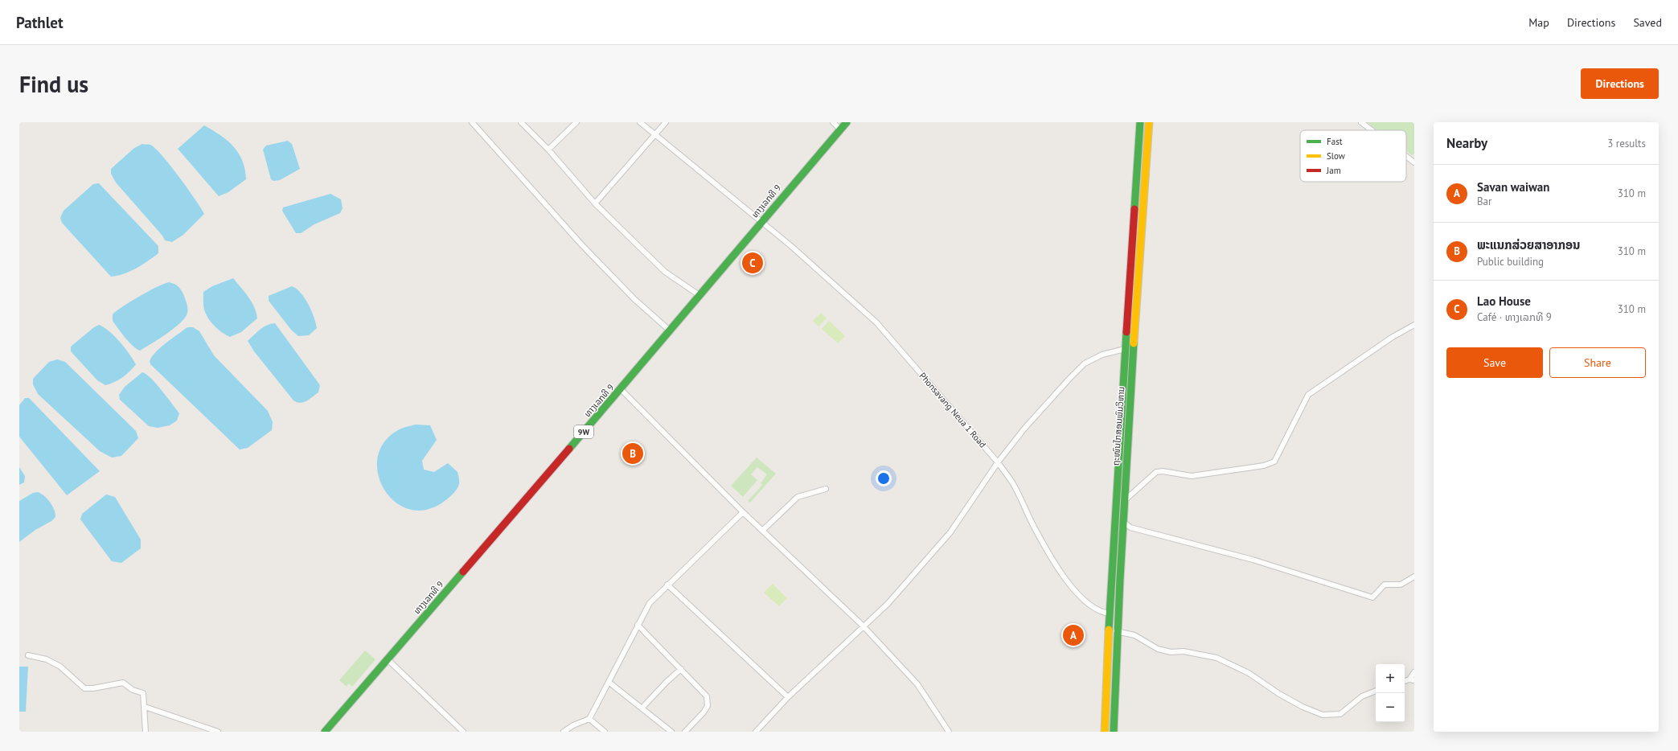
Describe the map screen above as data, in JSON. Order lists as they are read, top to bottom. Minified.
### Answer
{"streets":{"main road":["ທາງເລກທີ 9","ຖະໜົນໄກສອນພົມວິຫານ","9W"],"street":["Phonsavang Neua 1 Road"]},"crossings":[["ທາງເລກທີ 9","Phonsavang Neua 1 Road"],["Phonsavang Neua 1 Road","ຖະໜົນໄກສອນພົມວິຫານ"]],"legend":["Fast","Slow","Jam"],"page":{"header":"Pathlet","nav":["Map","Directions","Saved"],"buttons":["Directions",["Save","Share"]],"title":"Find us","heading":["Nearby","3 results"],"list":[{"mark":"A","name":"Savan waiwan","note":"Bar","value":"310 m"},{"mark":"B","name":"ພະແນກສ່ວຍສາອາກອນ","note":"Public building","value":"310 m"},{"mark":"C","name":"Lao House","note":"Café · ທາງເລກທີ 9","value":"310 m"}],"pins":["C","B","A"],"map_buttons":["+","−"]}}
